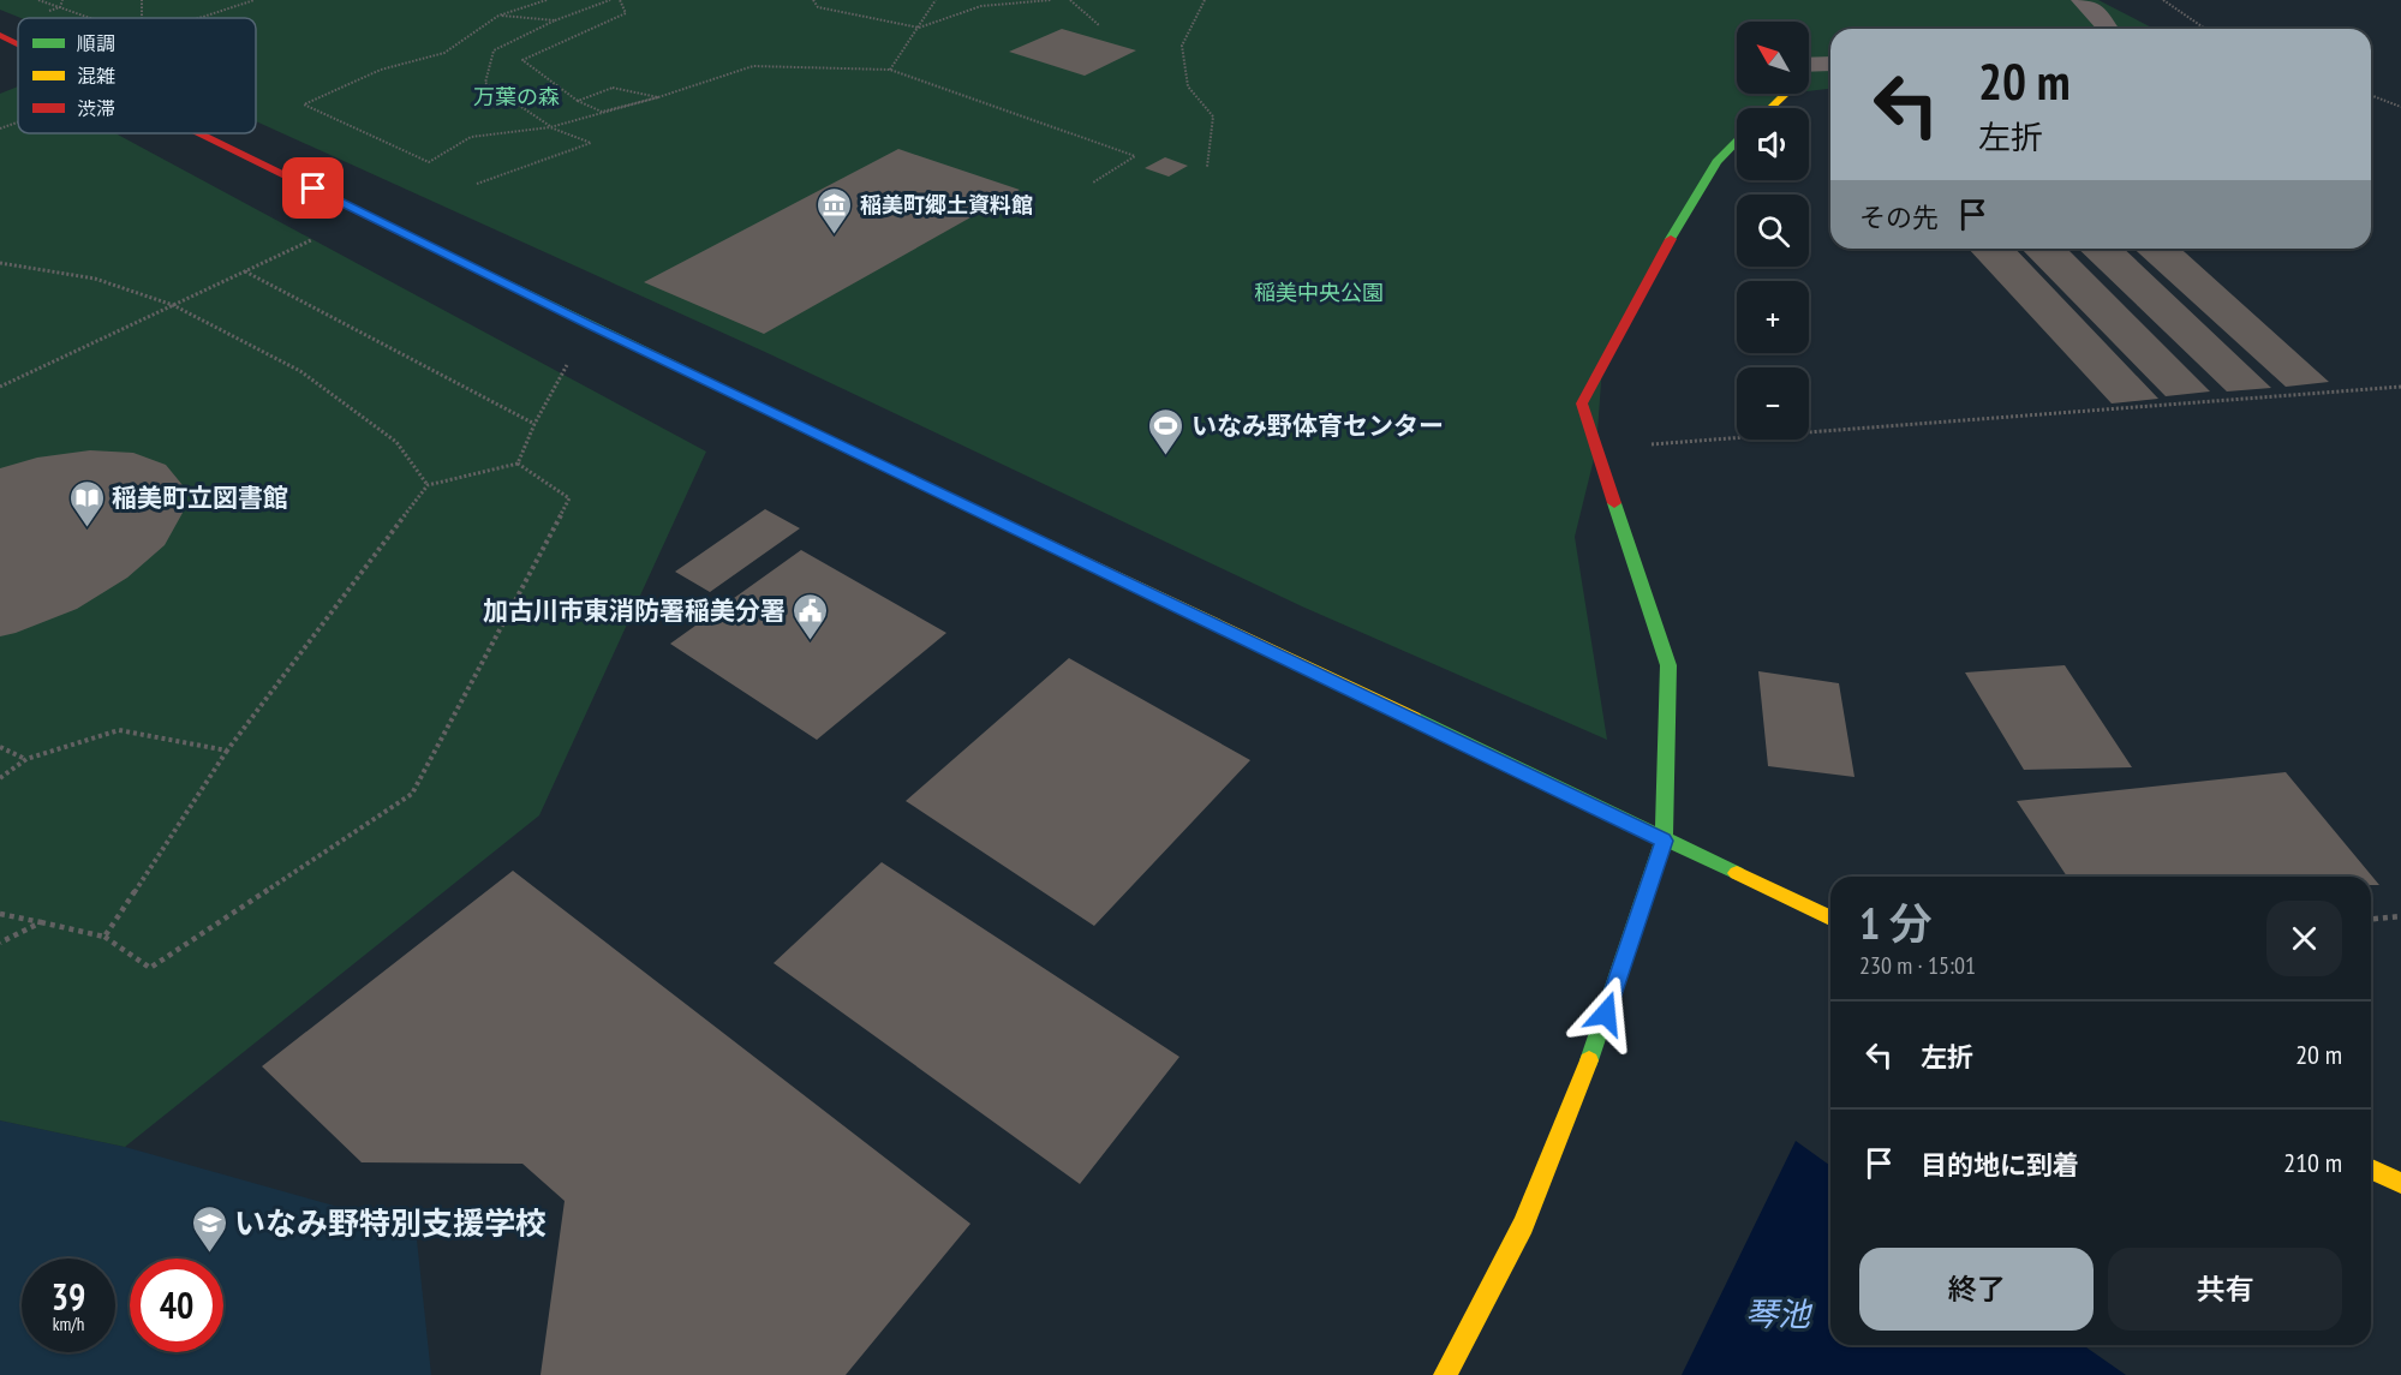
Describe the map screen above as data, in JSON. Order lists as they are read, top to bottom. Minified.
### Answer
{"water":["琴池"],"parks":["万葉の森","稲美中央公園"],"places":{"museum":["稲美町郷土資料館"],"sports":["いなみ野体育センター"],"library":["稲美町立図書館"],"public building":["加古川市東消防署稲美分署"],"school or university":["いなみ野特別支援学校"]},"legend":["順調","混雑","渋滞"],"north":"top left","page":{"map_buttons":["+","−"],"turn":["20 m","左折"],"then":"その先","heading":["1 分","230 m · 15:01"],"list":[{"name":"左折","value":"20 m"},{"name":"目的地に到着","value":"210 m"}],"buttons":["終了","共有"],"speed":"39 km/h","limit":"40"}}
